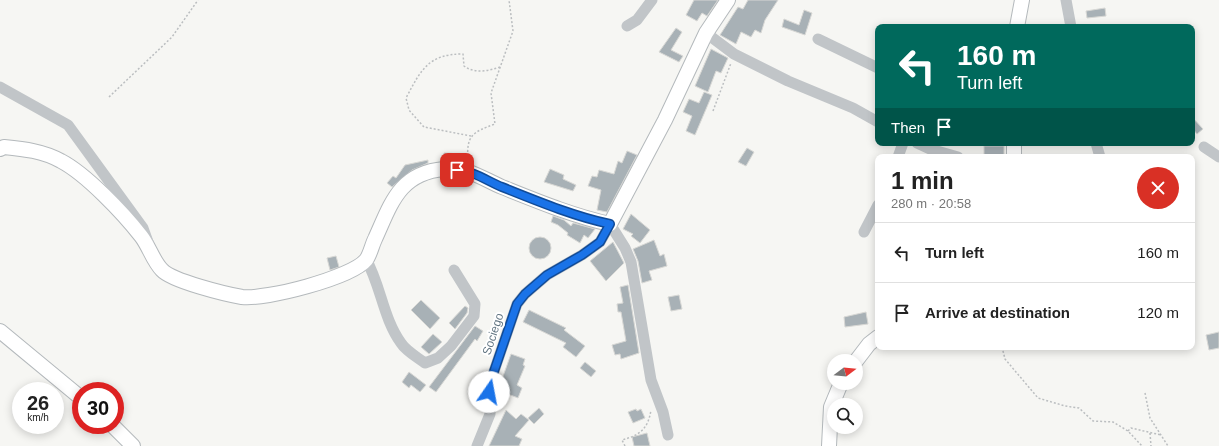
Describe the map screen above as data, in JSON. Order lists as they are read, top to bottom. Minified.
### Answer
{"streets":{"street":["Sociego"]},"north":"right","page":{"turn":["160 m","Turn left"],"then":"Then","heading":["1 min","280 m · 20:58"],"list":[{"name":"Turn left","value":"160 m"},{"name":"Arrive at destination","value":"120 m"}],"speed":"26 km/h","limit":"30"}}
